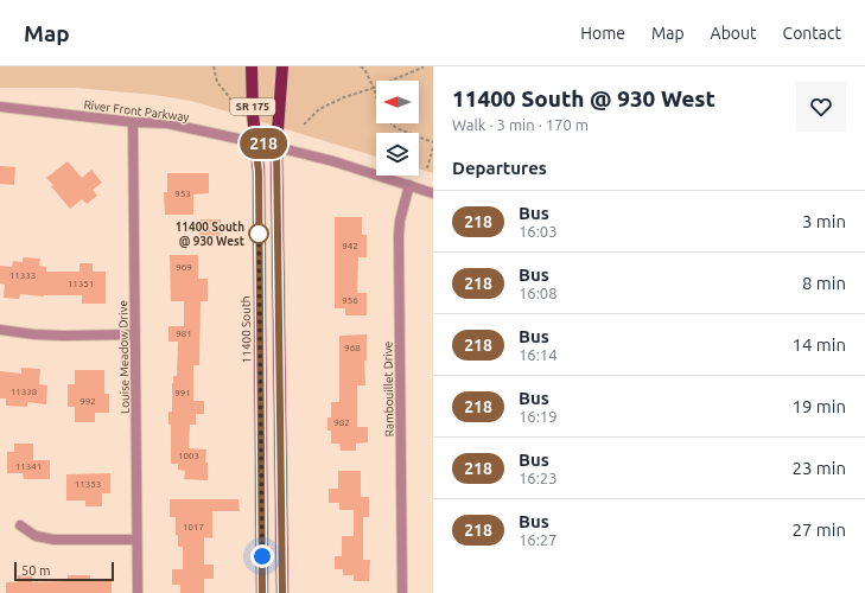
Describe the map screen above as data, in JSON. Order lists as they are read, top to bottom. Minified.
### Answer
{"streets":{"main road":["SR 175","11400 South"],"street":["River Front Parkway","Louise Meadow Drive","Rambouillet Drive"]},"crossings":[["SR 175","River Front Parkway"],["River Front Parkway","11400 South"],["River Front Parkway","Louise Meadow Drive"],["River Front Parkway","Rambouillet Drive"]],"places":["11400 South @ 930 West"],"lines":["bus line 218"],"house_numbers":["953","942","969","11333","11351","956","981","968","11338","991","992","982","1003","11341","11353","1017"],"scale_bar":"50 m","north":"left","page":{"header":"Map","nav":["Home","Map","About","Contact"],"on_map":"218","heading":[["11400 South @ 930 West","Walk · 3 min · 170 m"],"Departures"],"list":[{"mark":"218","name":"Bus","note":"16:03","value":"3 min"},{"mark":"218","name":"Bus","note":"16:08","value":"8 min"},{"mark":"218","name":"Bus","note":"16:14","value":"14 min"},{"mark":"218","name":"Bus","note":"16:19","value":"19 min"},{"mark":"218","name":"Bus","note":"16:23","value":"23 min"},{"mark":"218","name":"Bus","note":"16:27","value":"27 min"}],"scale":"50 m"}}
